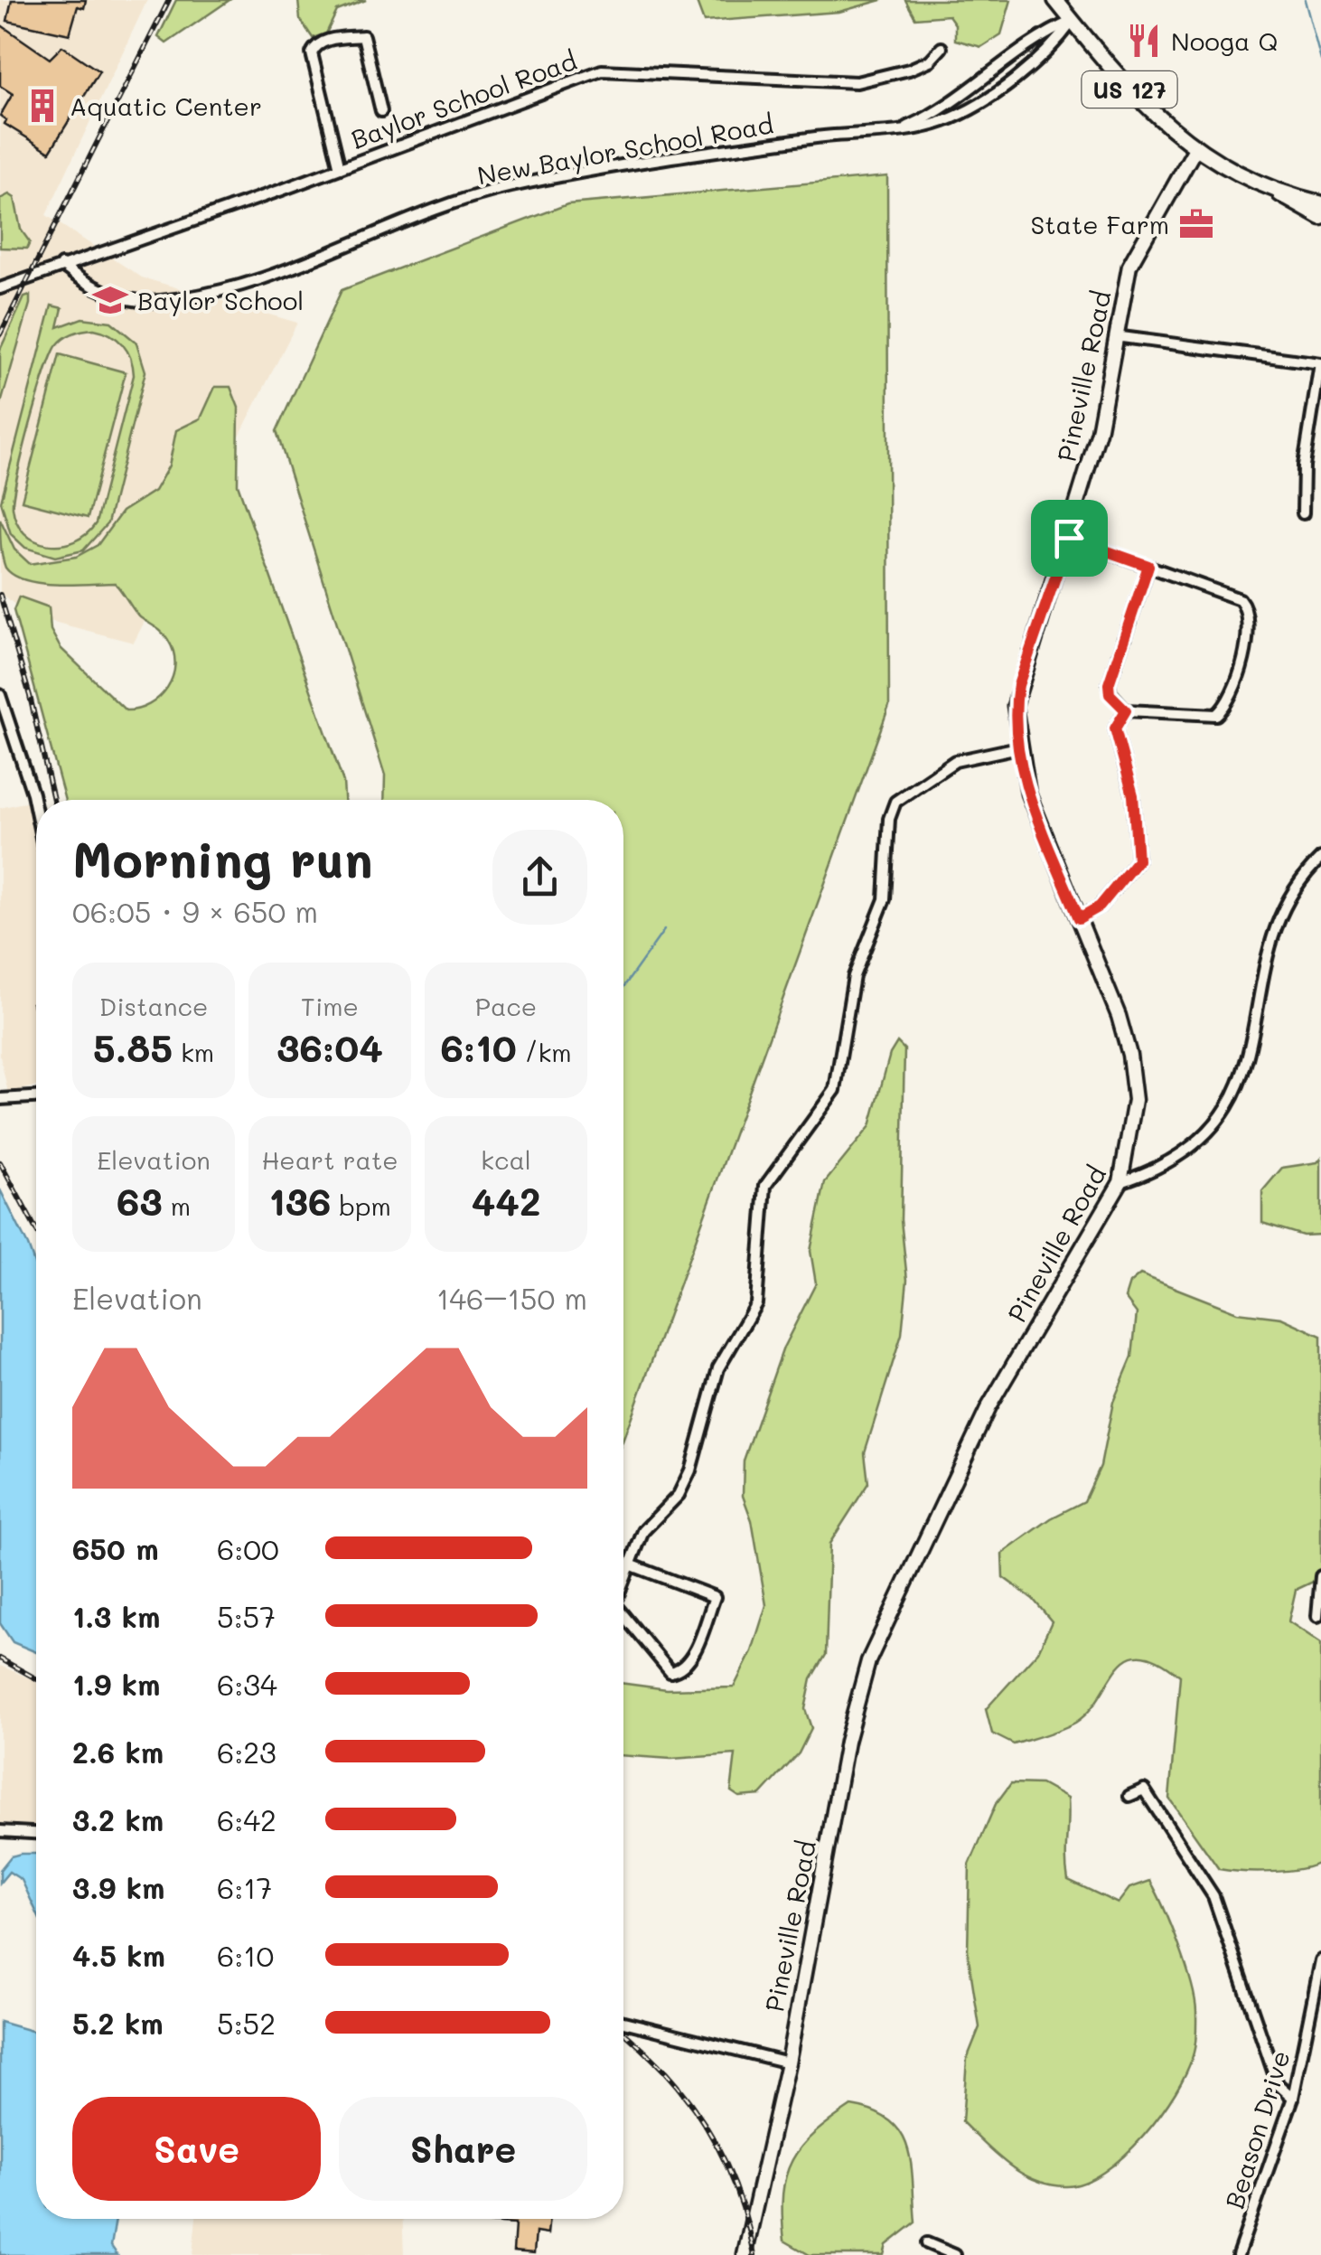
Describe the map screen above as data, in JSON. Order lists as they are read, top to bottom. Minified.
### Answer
{"streets":{"main road":["US 127","Pineville Road"],"street":["Baylor School Road","New Baylor School Road","Beason Drive"]},"crossings":[["US 127","New Baylor School Road"],["US 127","Pineville Road"],["Baylor School Road","New Baylor School Road"]],"places":{"restaurant":["Nooga Q"],"building":["Aquatic Center"],"office":["State Farm"],"school or university":["Baylor School"]},"page":{"heading":["Morning run","06:05 · 9 × 650 m"],"stats":[["Distance","5.85 km"],["Time","36:04"],["Pace","6:10 /km"],["Elevation","63 m"],["Heart rate","136 bpm"],["kcal","442"]],"chart":["Elevation","146–150 m"],"list":[{"name":"650 m","note":"6:00"},{"name":"1.3 km","note":"5:57"},{"name":"1.9 km","note":"6:34"},{"name":"2.6 km","note":"6:23"},{"name":"3.2 km","note":"6:42"},{"name":"3.9 km","note":"6:17"},{"name":"4.5 km","note":"6:10"},{"name":"5.2 km","note":"5:52"}],"buttons":["Save","Share"]}}
